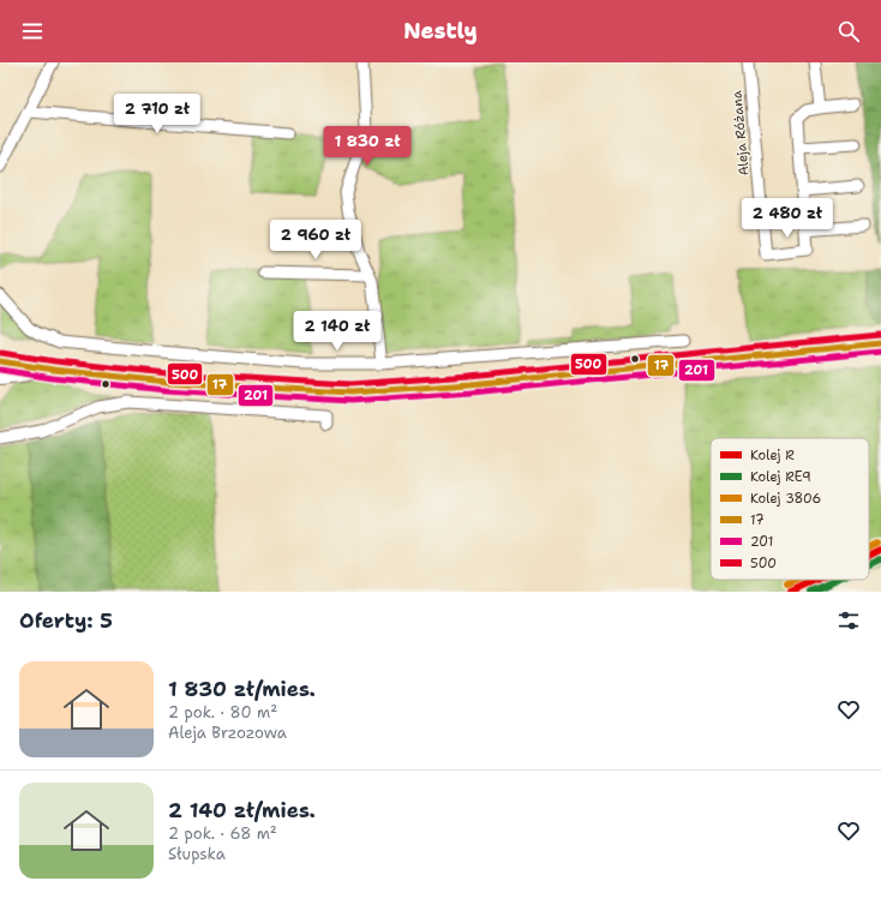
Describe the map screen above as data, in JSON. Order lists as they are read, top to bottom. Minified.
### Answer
{"streets":{"street":["Aleja Różana"]},"lines":["transit line 500","transit line 17","transit line 201","rail line 3806","rail line R","rail line RE9"],"legend":["Kolej R","Kolej RE9","Kolej 3806","17","201","500"],"page":{"header":"Nestly","price":["2 710 zł","1 830 zł","2 480 zł","2 960 zł","2 140 zł"],"heading":"Oferty: 5","list":[{"name":"1 830 zł/mies.","note":"2 pok. · 80 m² · Aleja Brzozowa"},{"name":"2 140 zł/mies.","note":"2 pok. · 68 m² · Słupska"}]}}
